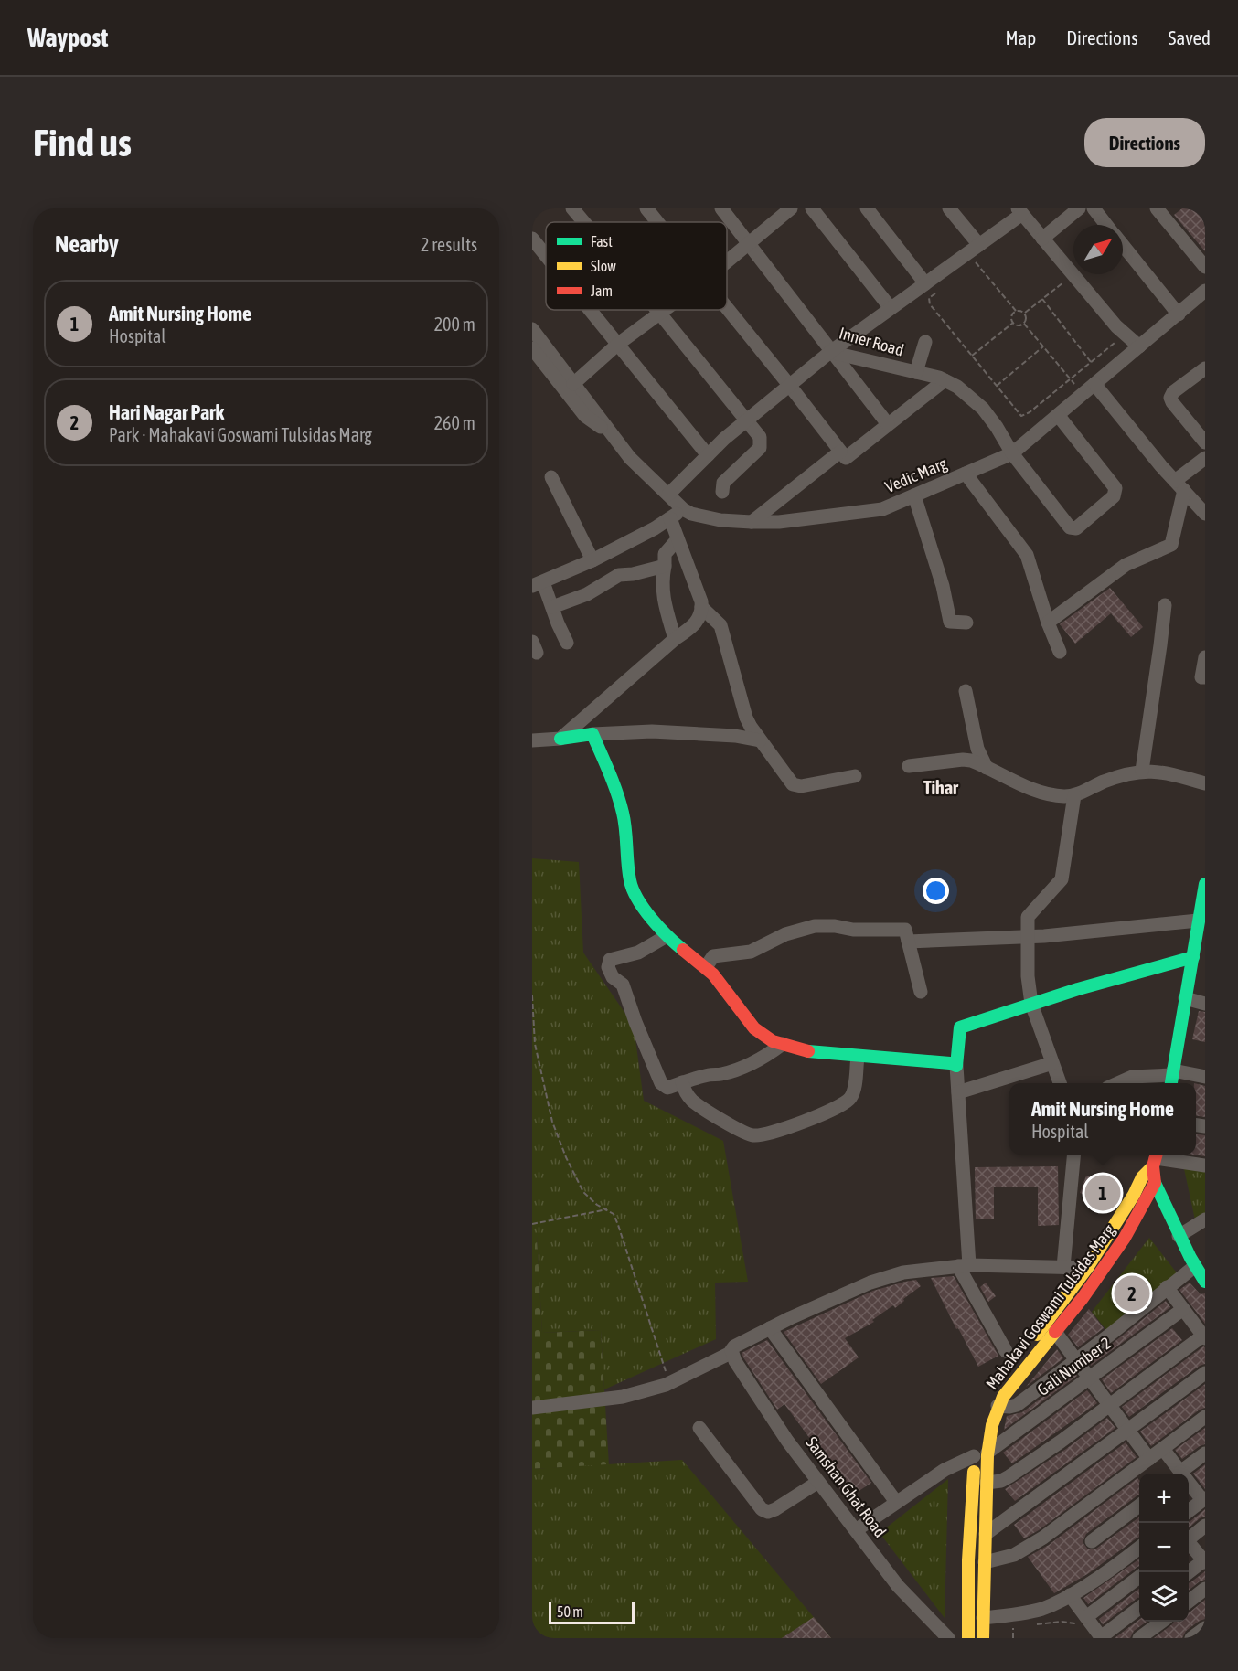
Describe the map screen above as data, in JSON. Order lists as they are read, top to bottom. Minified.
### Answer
{"streets":{"street":["Inner Road","Vedic Marg","Mahakavi Goswami Tulsidas Marg","Gali Number 2","Samshan Ghat Road"]},"crossings":[["Inner Road","Vedic Marg"],["Mahakavi Goswami Tulsidas Marg","Gali Number 2"],["Gali Number 2","Samshan Ghat Road"]],"districts":["Tihar"],"legend":["Fast","Slow","Jam"],"scale_bar":"50 m","north":"top right","page":{"header":"Waypost","nav":["Map","Directions","Saved"],"buttons":"Directions","title":"Find us","heading":["Nearby","2 results"],"list":[{"mark":"1","name":"Amit Nursing Home","note":"Hospital","value":"200 m"},{"mark":"2","name":"Hari Nagar Park","note":"Park · Mahakavi Goswami Tulsidas Marg","value":"260 m"}],"popup":["Amit Nursing Home","Hospital"],"pins":["1","2"],"map_buttons":["+","−"],"scale":"50 m"}}
